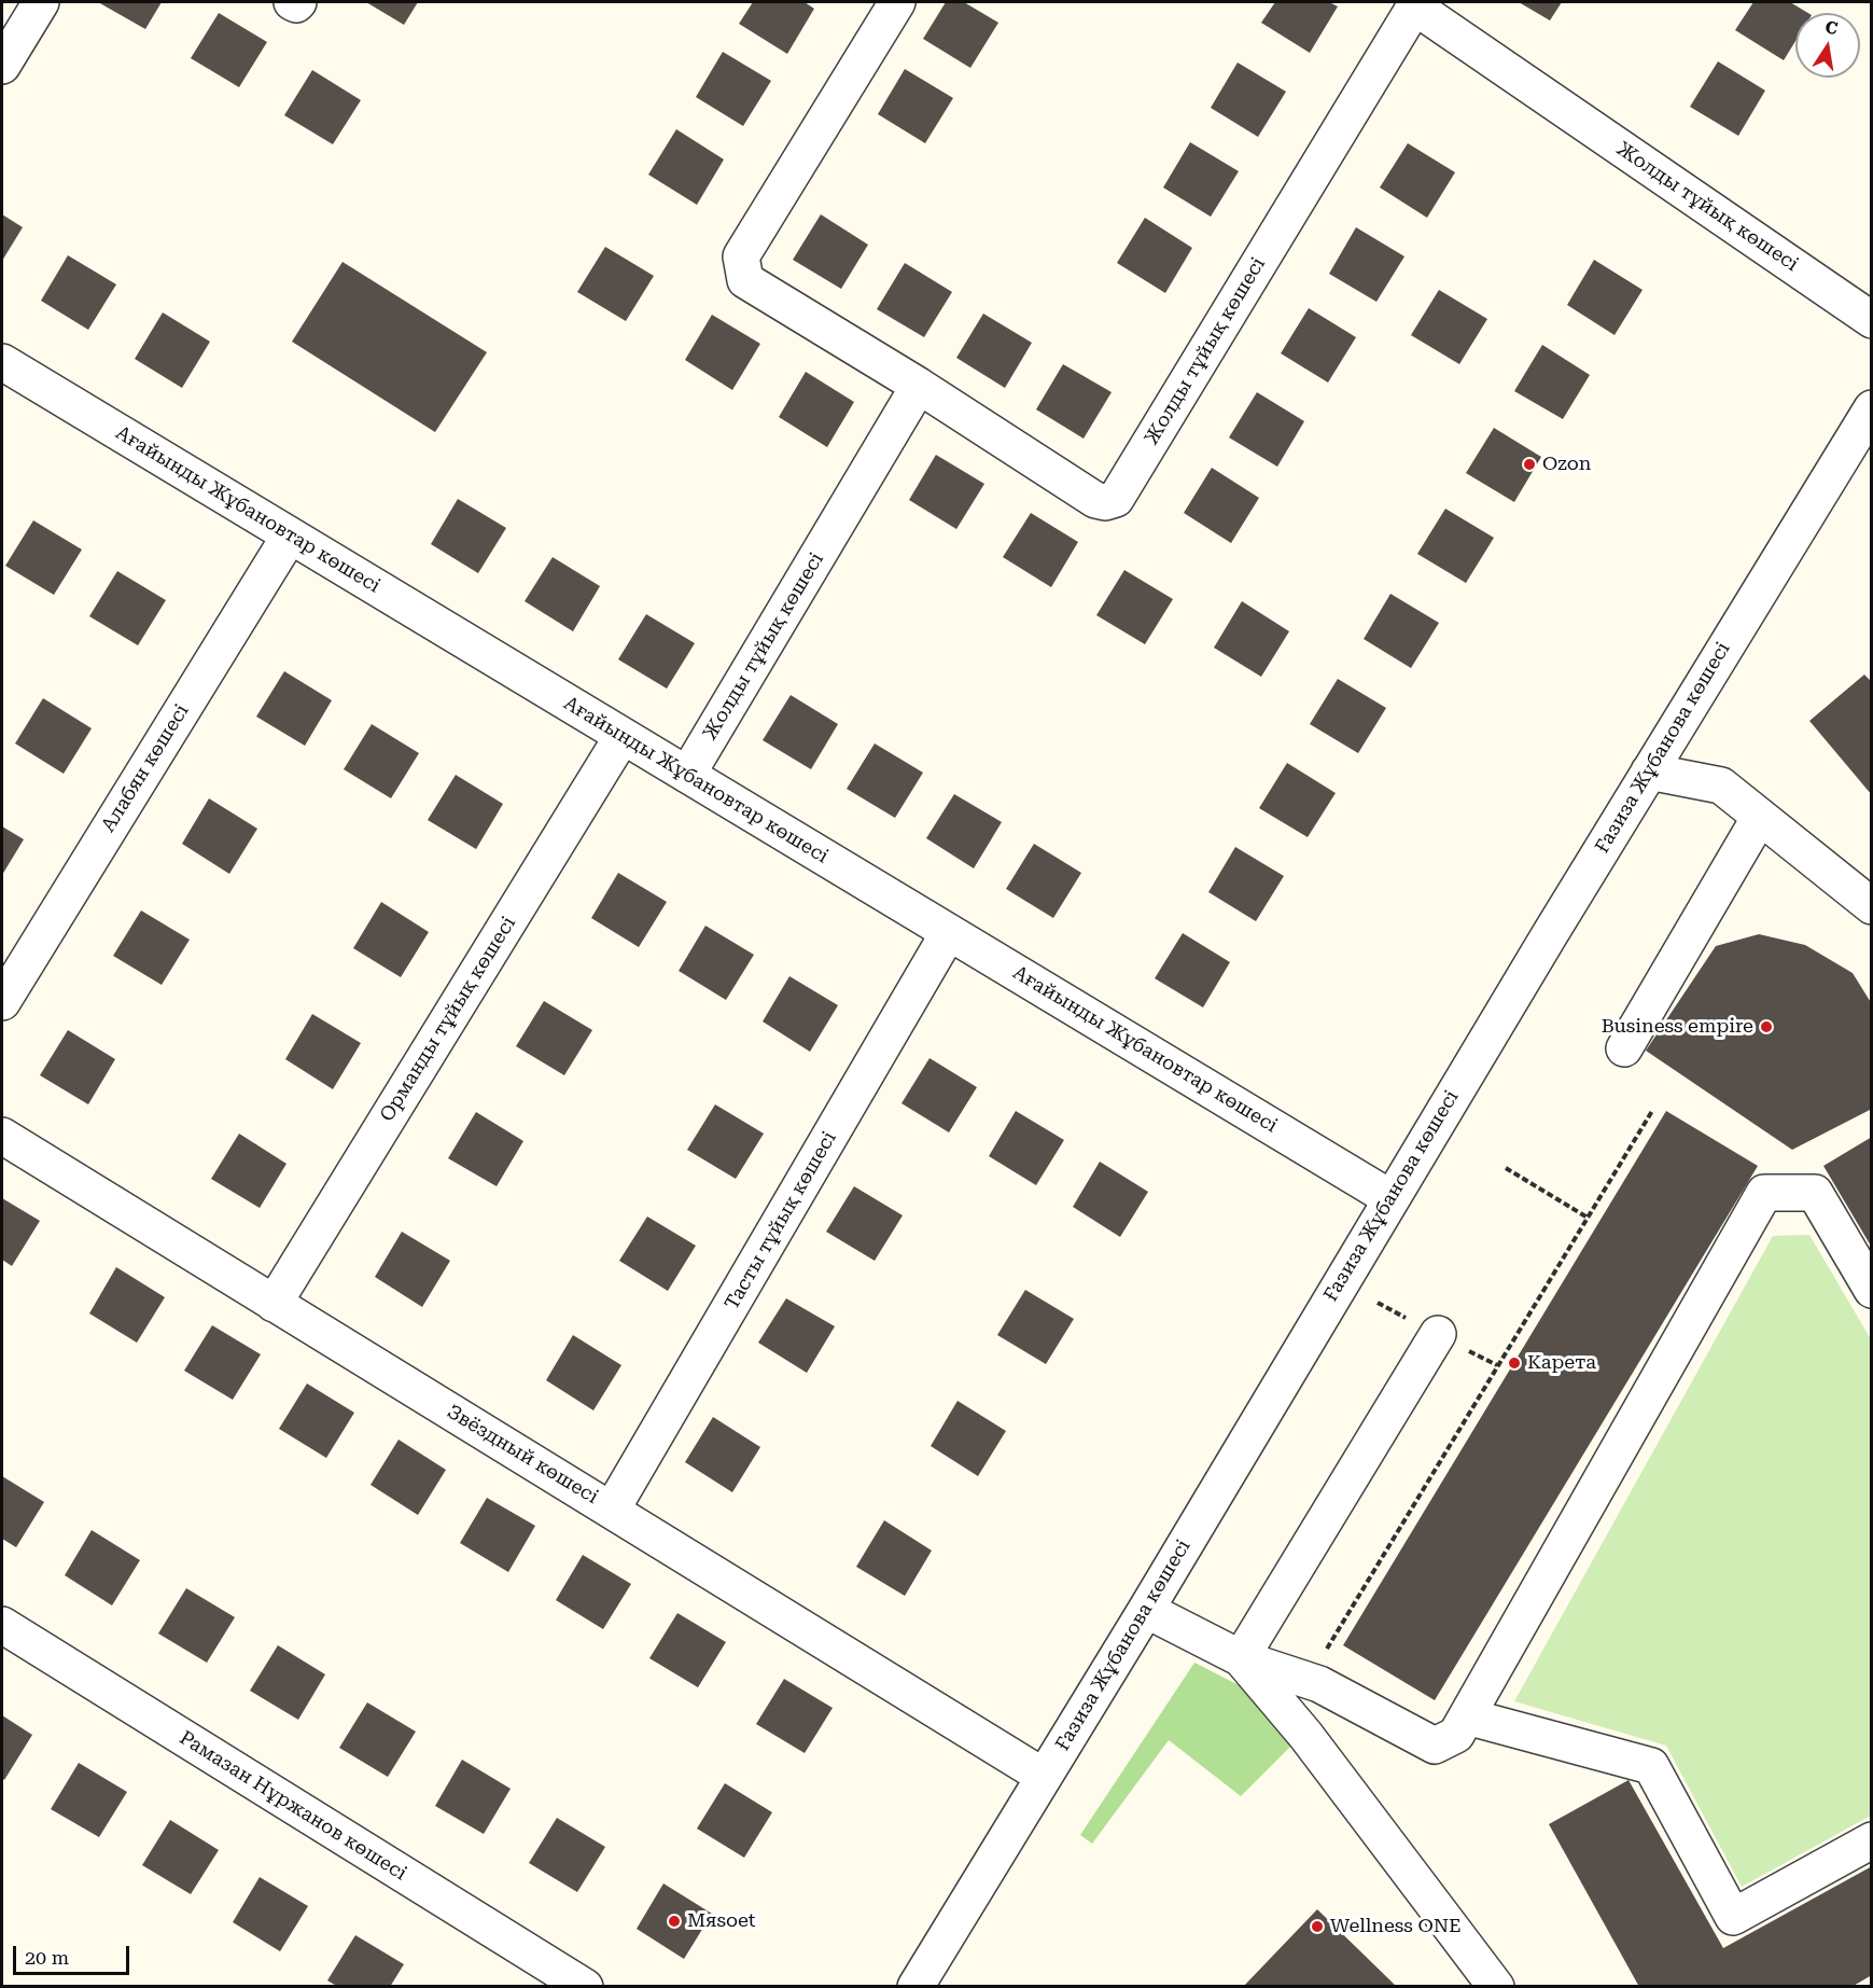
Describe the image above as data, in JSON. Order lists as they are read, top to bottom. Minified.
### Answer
{"streets":{"street":["Жолды тұйық көшесі","Ағайынды Жұбановтар көшесі","Ғазиза Жұбанова көшесі","Алабян көшесі","Орманды тұйық көшесі","Тасты тұйық көшесі","Звёздный көшесі","Рамазан Нұржанов көшесі"]},"crossings":[["Жолды тұйық көшесі","Ағайынды Жұбановтар көшесі"],["Ағайынды Жұбановтар көшесі","Ғазиза Жұбанова көшесі"],["Ағайынды Жұбановтар көшесі","Алабян көшесі"],["Ағайынды Жұбановтар көшесі","Орманды тұйық көшесі"],["Ағайынды Жұбановтар көшесі","Тасты тұйық көшесі"],["Ғазиза Жұбанова көшесі","Звёздный көшесі"],["Орманды тұйық көшесі","Звёздный көшесі"],["Тасты тұйық көшесі","Звёздный көшесі"]],"places":["Ozon","Business empire","Карета","Мяsoet","Wellness ONE"],"scale_bar":"20 m","north":"top"}
